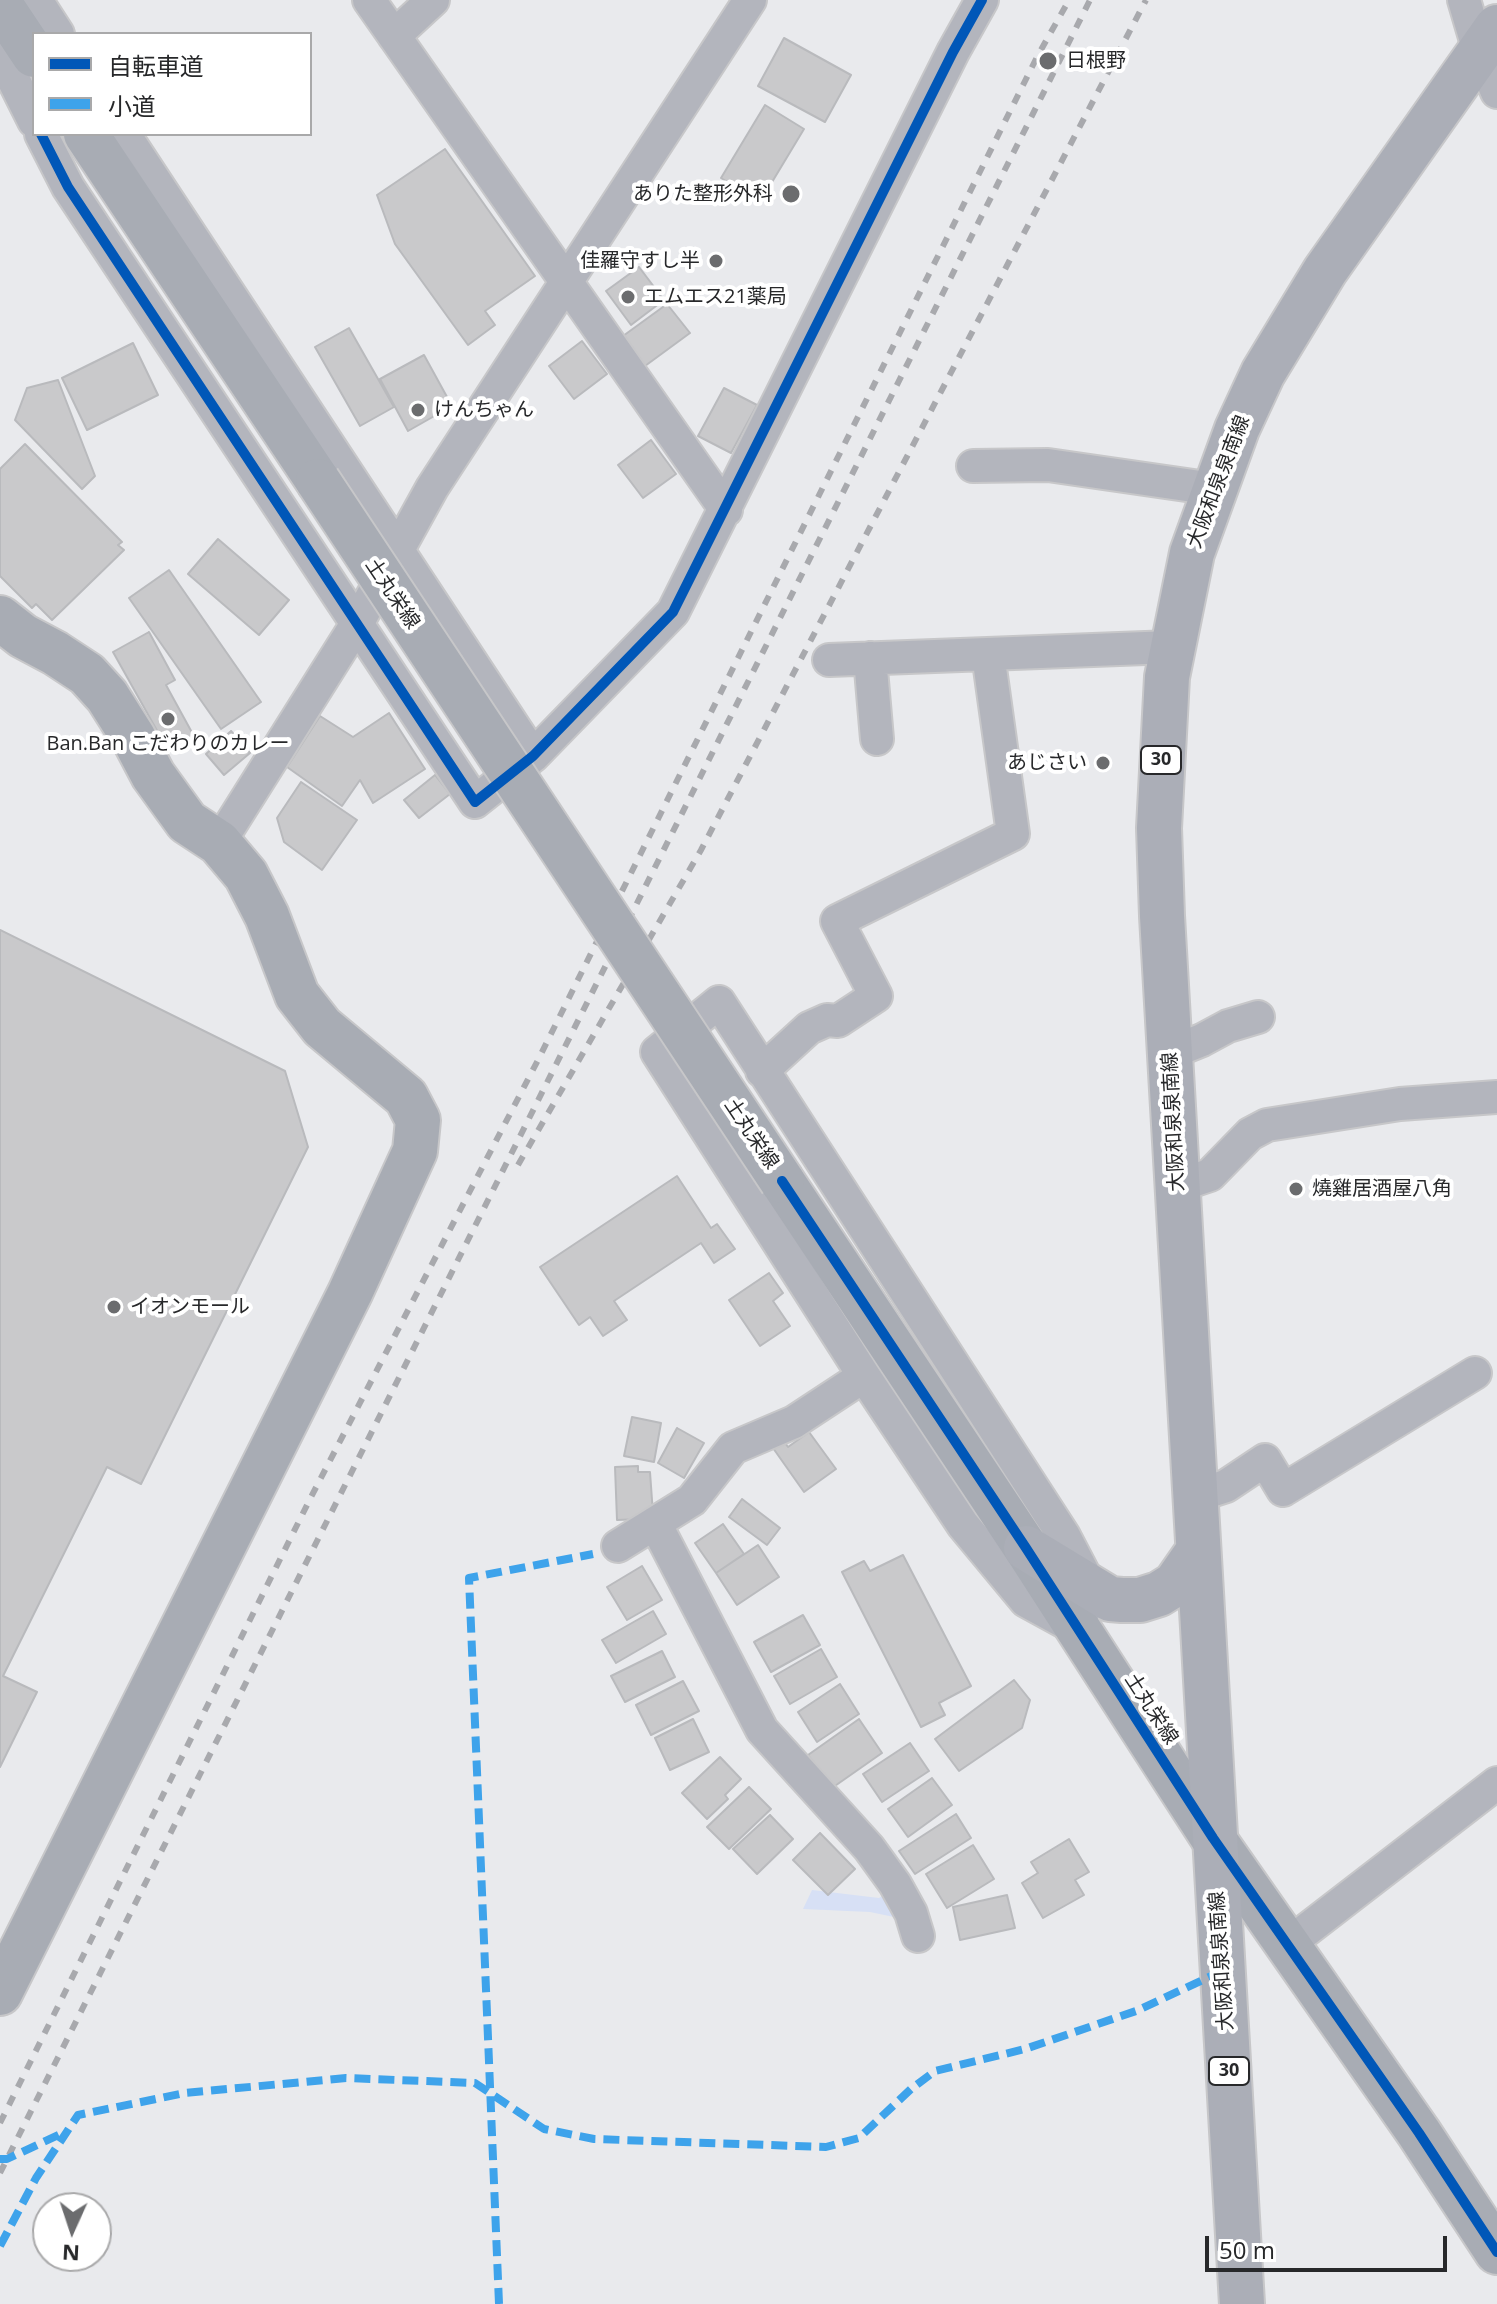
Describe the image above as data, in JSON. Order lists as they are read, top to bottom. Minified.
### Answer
{"streets":{"main road":["大阪和泉泉南線","土丸栄線","30"]},"crossings":[["大阪和泉泉南線","土丸栄線"]],"places":["日根野","ありた整形外科","佳羅守すし半","エムエス21薬局","けんちゃん","Ban.Ban こだわりのカレー","あじさい","燒雞居酒屋八角","イオンモール"],"legend":["自転車道","小道"],"scale_bar":"50 m","north":"bottom"}
